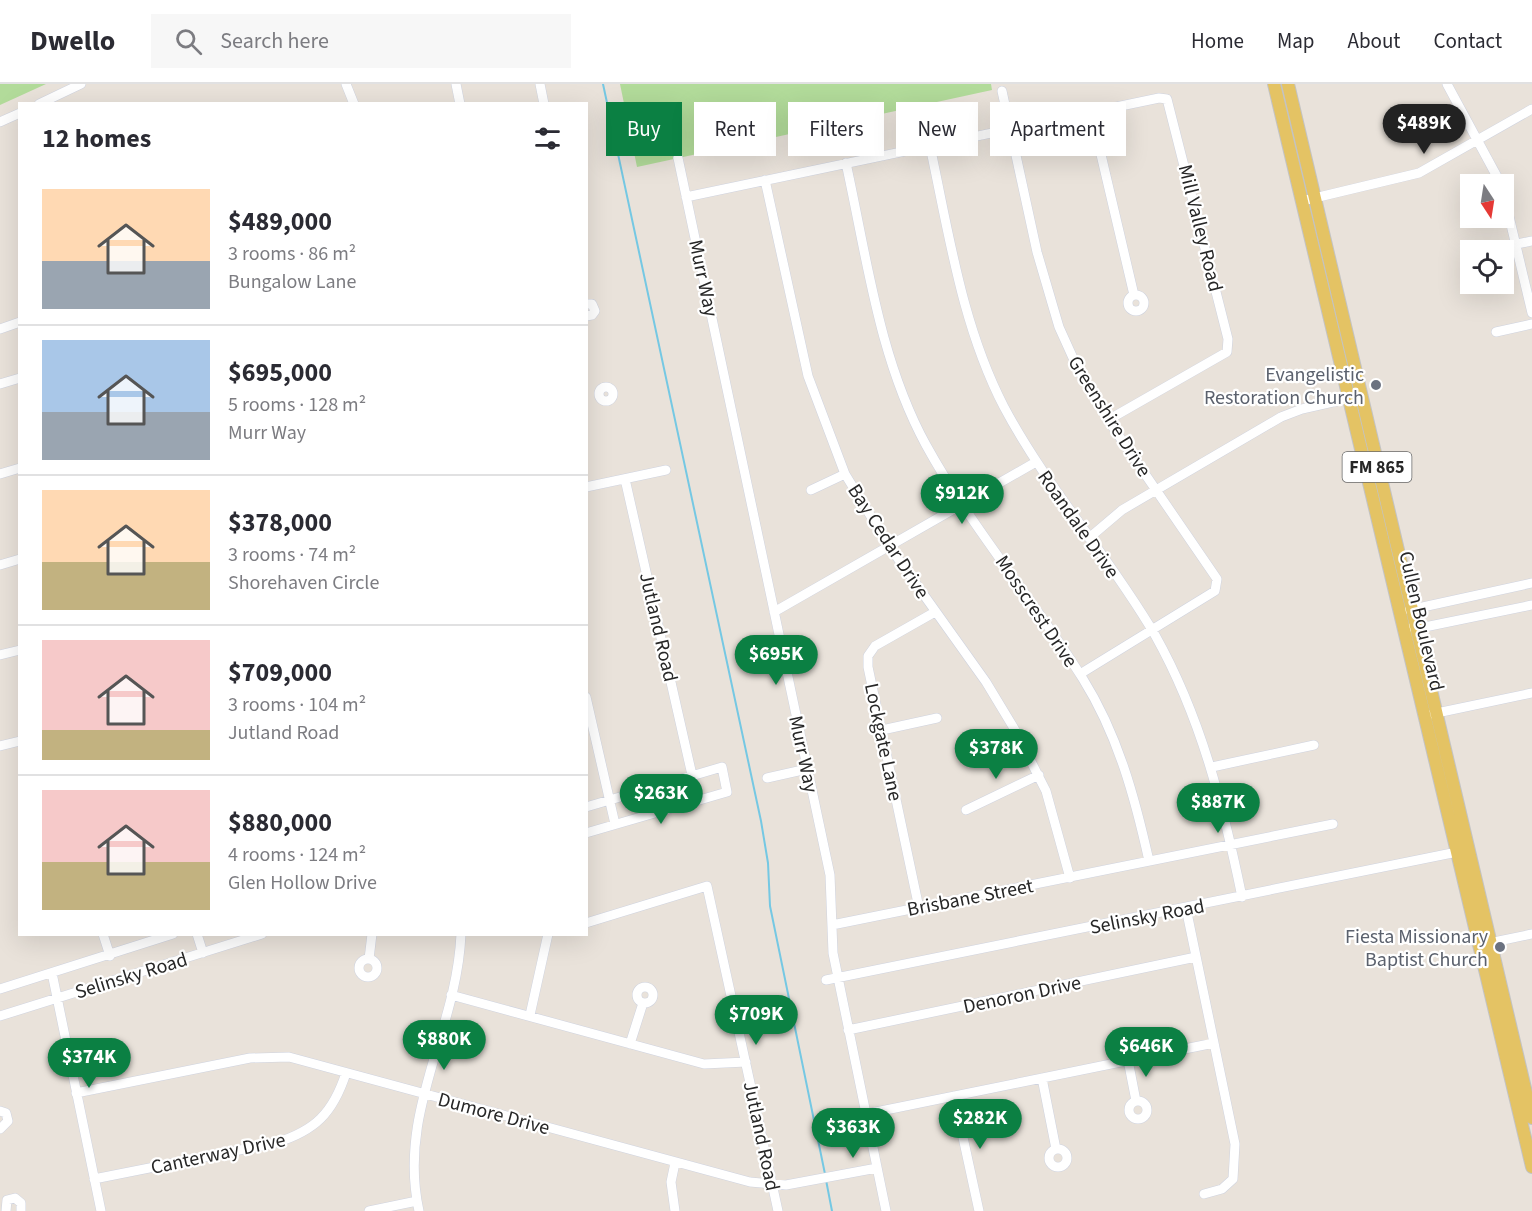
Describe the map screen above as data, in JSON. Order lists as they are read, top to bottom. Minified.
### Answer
{"streets":{"main road":["FM 865","Cullen Boulevard"],"street":["Mill Valley Road","Murr Way","Greenshire Drive","Roandale Drive","Bay Cedar Drive","Mosscrest Drive","Jutland Road","Lockgate Lane","Brisbane Street","Selinsky Road","Denoron Drive","Dumore Drive","Canterway Drive"]},"crossings":[["Mill Valley Road","Greenshire Drive"],["Murr Way","Brisbane Street"],["Murr Way","Selinsky Road"],["Murr Way","Denoron Drive"],["Murr Way","Dumore Drive"],["Greenshire Drive","Roandale Drive"],["Roandale Drive","Brisbane Street"],["Roandale Drive","Selinsky Road"],["Bay Cedar Drive","Lockgate Lane"],["Bay Cedar Drive","Brisbane Street"],["Mosscrest Drive","Brisbane Street"],["Cullen Boulevard","Selinsky Road"],["Jutland Road","Dumore Drive"],["Lockgate Lane","Brisbane Street"],["Dumore Drive","Canterway Drive"]],"places":["Evangelistic Restoration Church","Fiesta Missionary Baptist Church"],"north":"bottom","page":{"header":"Dwello","search":"Search here","nav":["Home","Map","About","Contact"],"chip":["Buy","Rent","Filters","New","Apartment"],"heading":"12 homes","price":["$489K","$912K","$695K","$378K","$263K","$887K","$709K","$880K","$646K","$374K","$282K","$363K"],"list":[{"name":"$489,000","note":"3 rooms · 86 m² · Bungalow Lane"},{"name":"$695,000","note":"5 rooms · 128 m² · Murr Way"},{"name":"$378,000","note":"3 rooms · 74 m² · Shorehaven Circle"},{"name":"$709,000","note":"3 rooms · 104 m² · Jutland Road"},{"name":"$880,000","note":"4 rooms · 124 m² · Glen Hollow Drive"}]}}
